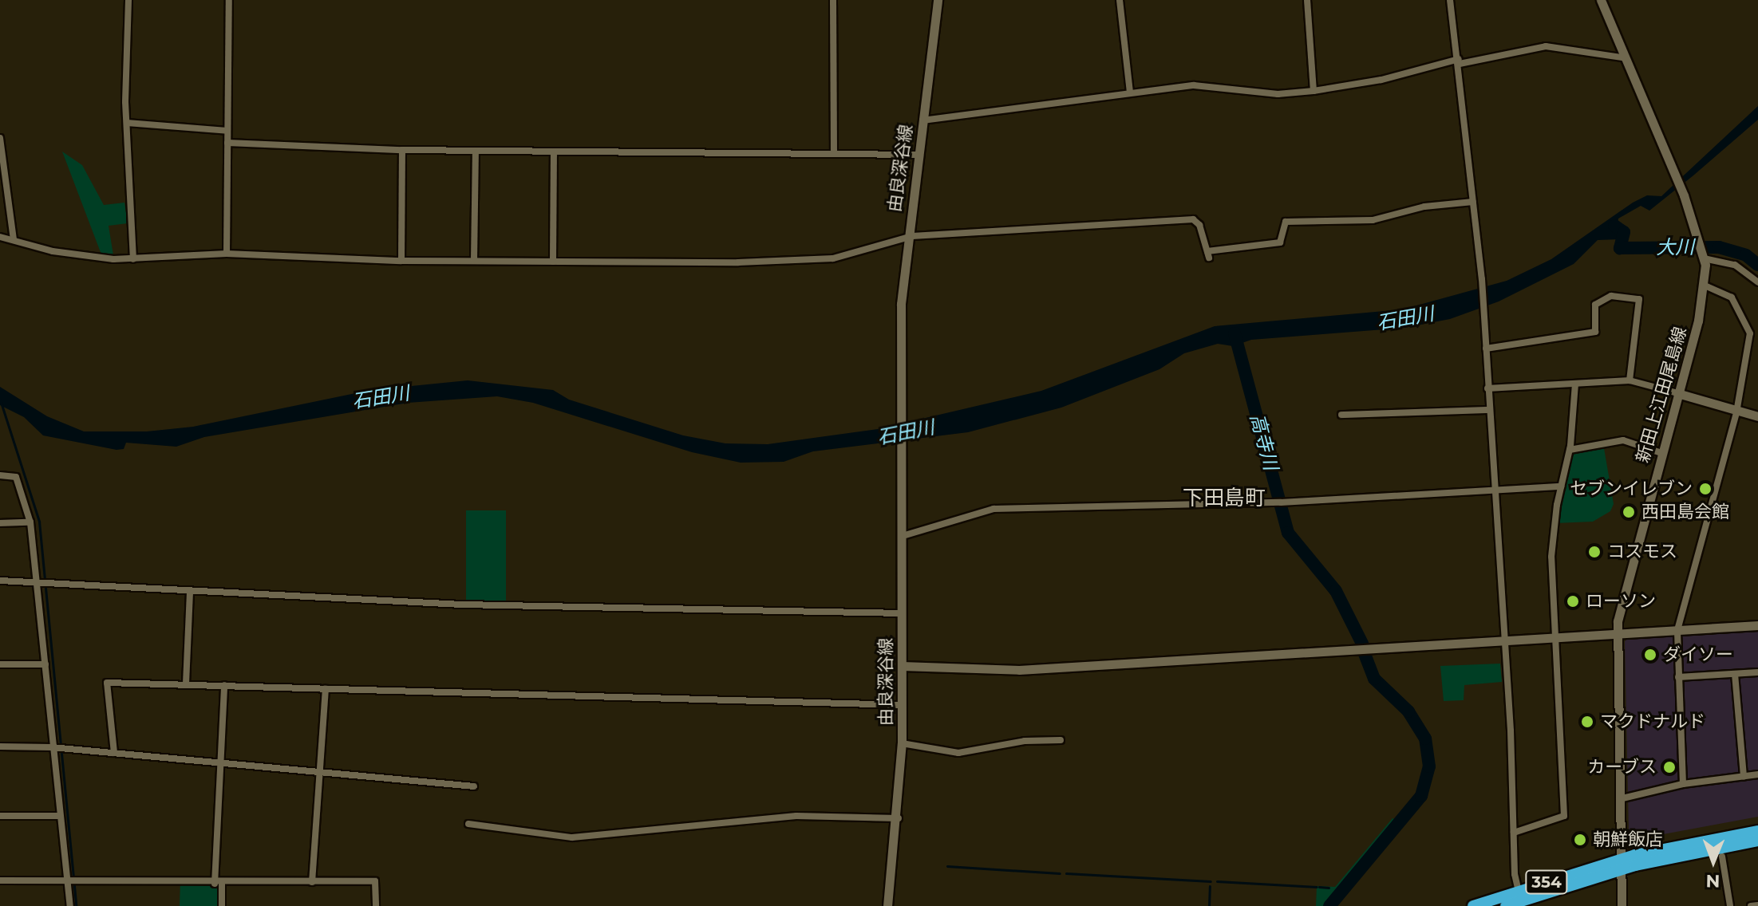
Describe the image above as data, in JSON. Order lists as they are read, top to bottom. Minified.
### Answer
{"streets":{"highway":["354"],"main road":["由良深谷線","新田上江田尾島線"]},"crossings":[["新田上江田尾島線","354"]],"districts":["下田島町"],"water":["大川","石田川","高寺川"],"places":["セブンイレブン","西田島会館","コスモス","ローソン","ダイソー","マクドナルド","カーブス","朝鮮飯店"],"north":"bottom"}
